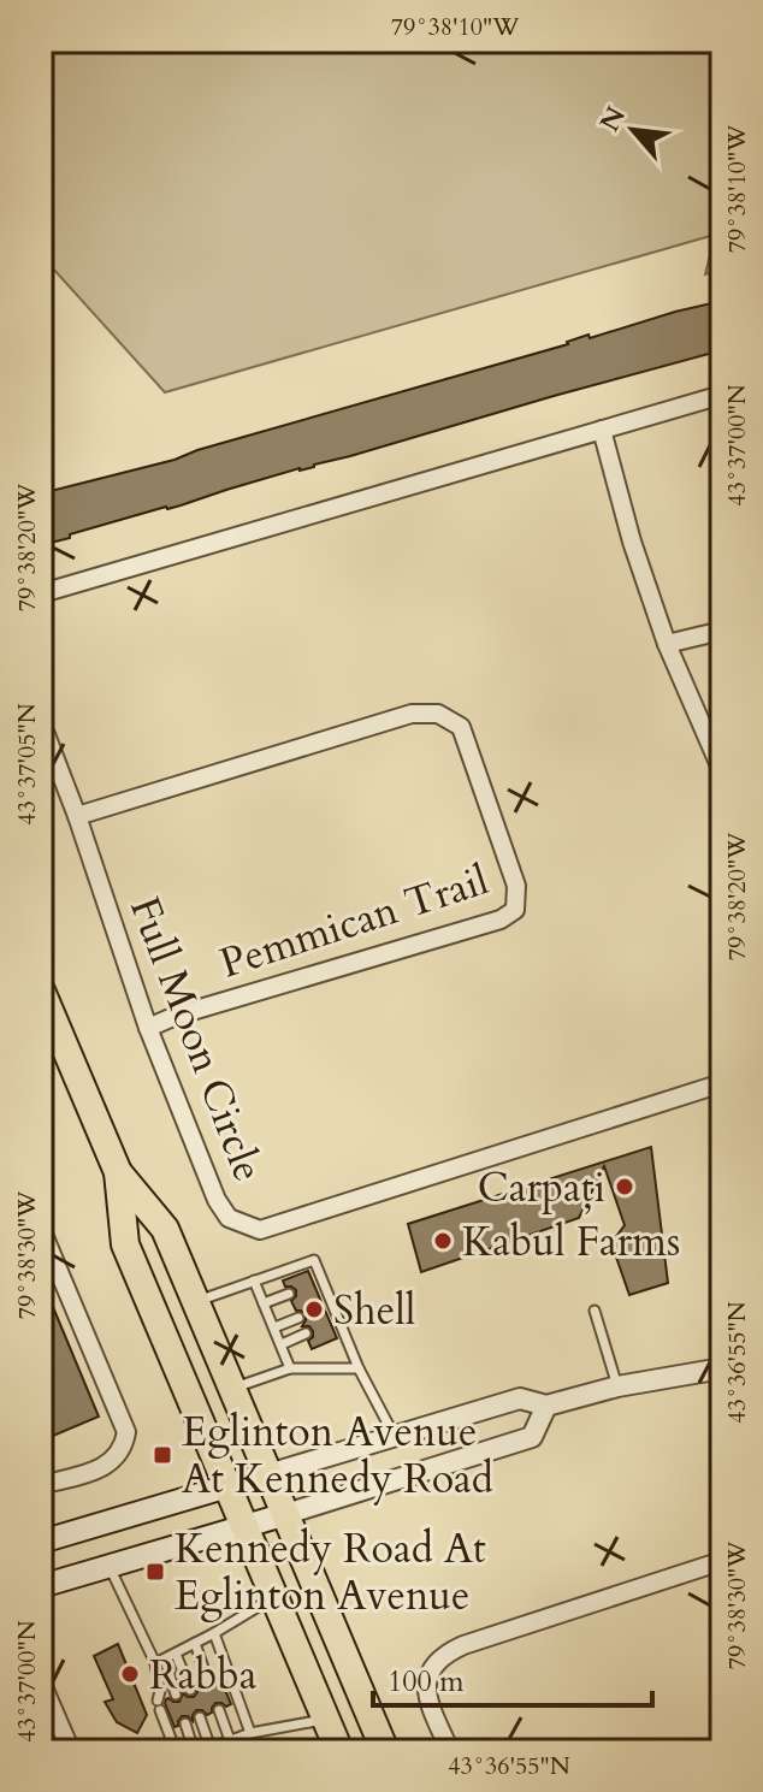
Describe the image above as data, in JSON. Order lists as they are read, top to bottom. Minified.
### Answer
{"streets":{"street":["Pemmican Trail","Full Moon Circle"]},"crossings":[["Pemmican Trail","Full Moon Circle"]],"places":{"other":["Carpați","Kabul Farms","Shell","Rabba"],"transit":["Eglinton Avenue At Kennedy Road","Kennedy Road At Eglinton Avenue"]},"scale_bar":"100 m","north":"top left","coordinates":["79°38'10\"W","43°37'00\"N","79°38'20\"W","43°37'05\"N","79°38'30\"W","43°36'55\"N"]}
